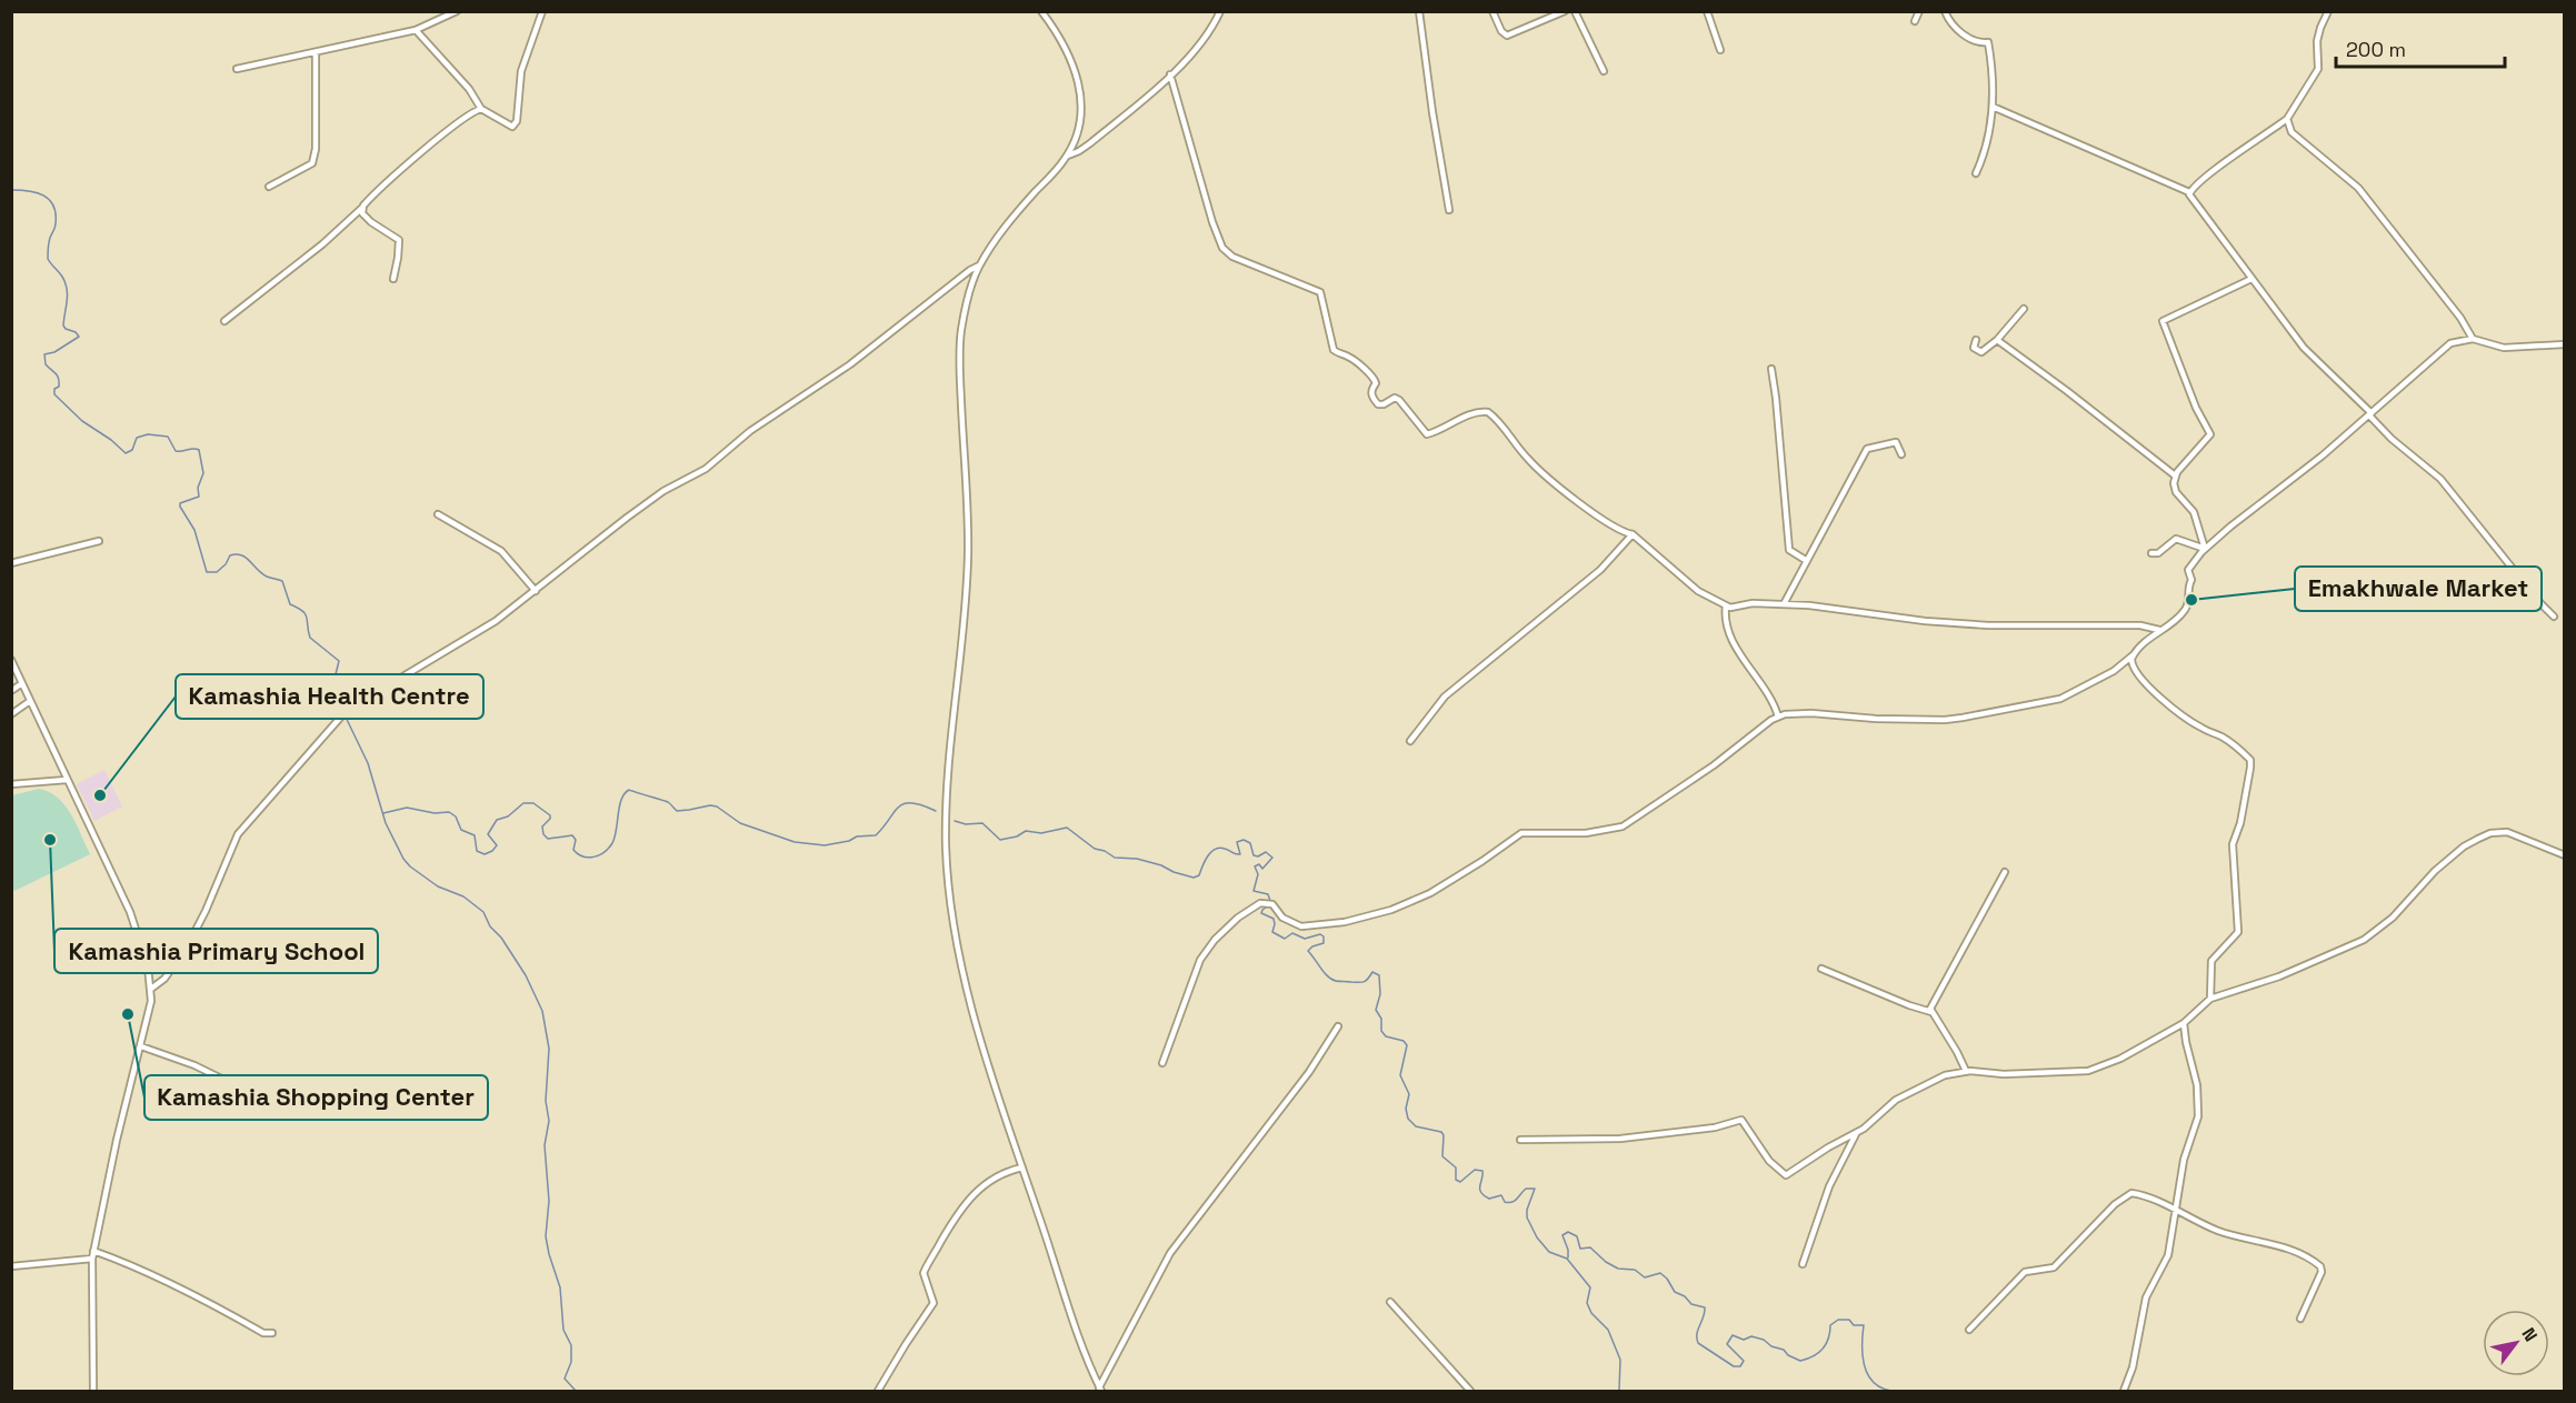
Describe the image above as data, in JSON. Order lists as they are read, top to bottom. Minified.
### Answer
{"places":["Emakhwale Market","Kamashia Health Centre","Kamashia Primary School","Kamashia Shopping Center"],"scale_bar":"200 m","north":"top right"}
